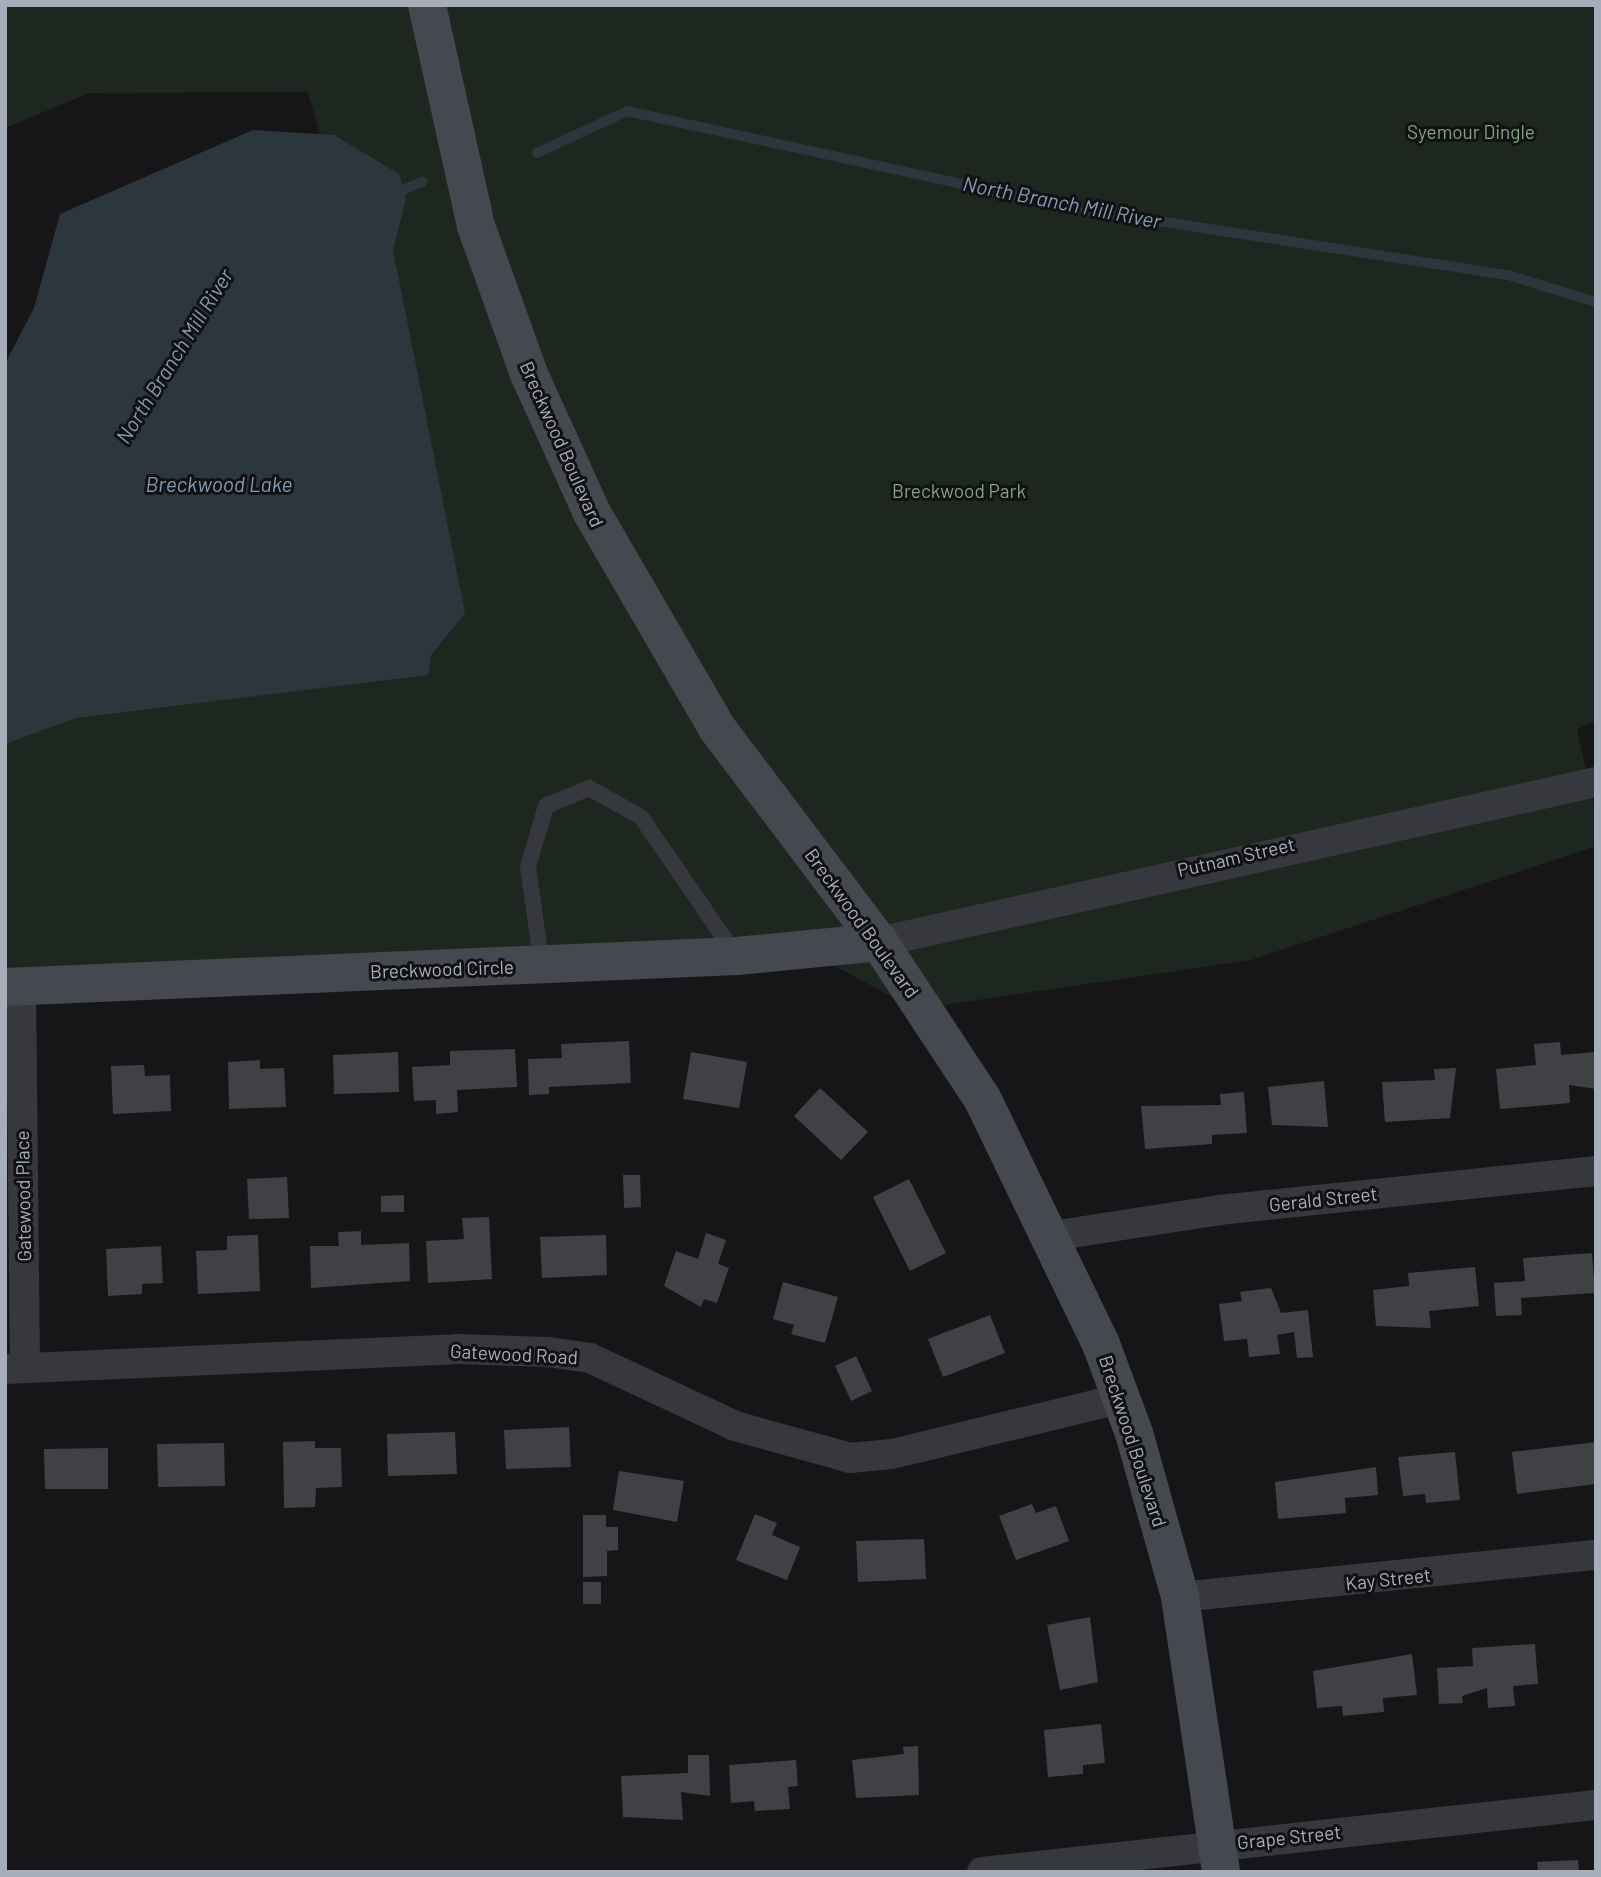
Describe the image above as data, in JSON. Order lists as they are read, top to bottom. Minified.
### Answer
{"streets":{"main road":["Breckwood Boulevard","Breckwood Circle"],"street":["Putnam Street","Gatewood Place","Gerald Street","Gatewood Road","Kay Street","Grape Street"]},"crossings":[["Breckwood Boulevard","Putnam Street"],["Breckwood Boulevard","Breckwood Circle"],["Breckwood Boulevard","Gerald Street"],["Breckwood Boulevard","Gatewood Road"],["Breckwood Boulevard","Kay Street"],["Breckwood Boulevard","Grape Street"],["Putnam Street","Breckwood Circle"],["Breckwood Circle","Gatewood Place"],["Gatewood Place","Gatewood Road"]],"water":["North Branch Mill River","Breckwood Lake"],"parks":["Syemour Dingle","Breckwood Park"]}
